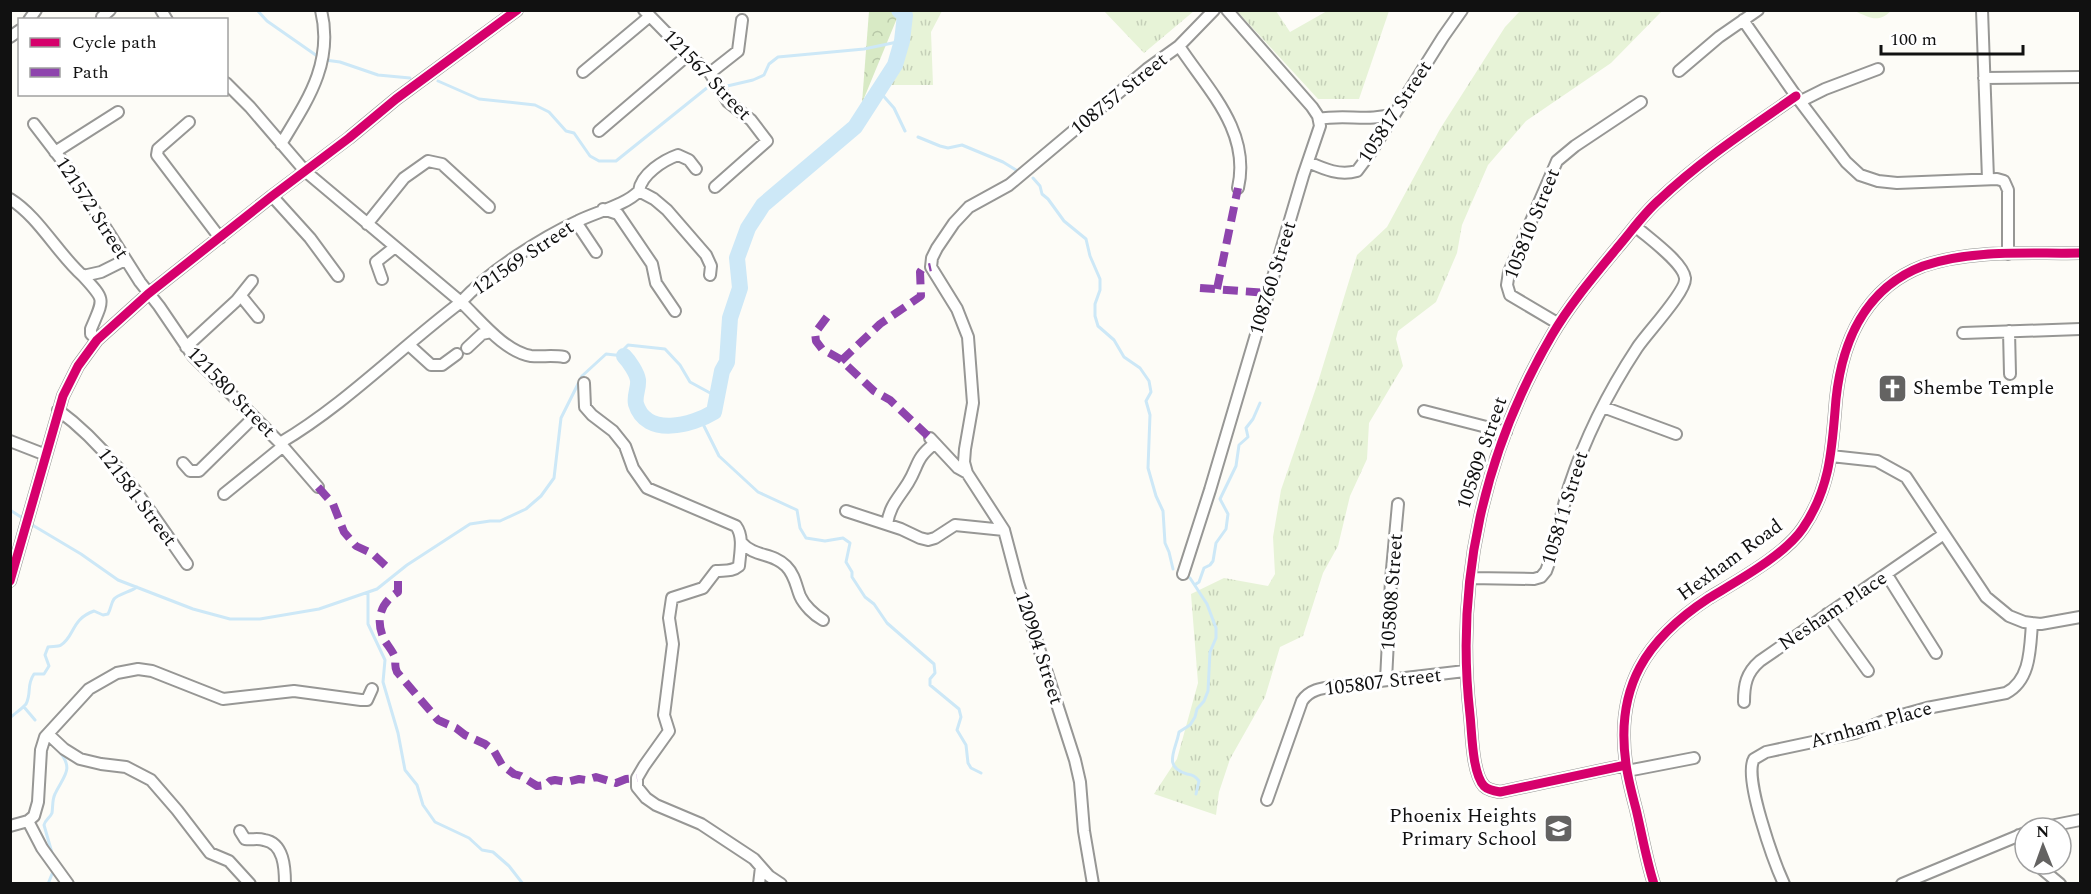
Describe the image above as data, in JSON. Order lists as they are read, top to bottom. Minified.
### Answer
{"streets":{"street":["121567 Street","108757 Street","105817 Street","121572 Street","105810 Street","121569 Street","108760 Street","121580 Street","105809 Street","121581 Street","105811 Street","Hexham Road","105808 Street","Nesham Place","120904 Street","105807 Street","Arnham Place"]},"crossings":[["108757 Street","120904 Street"],["105817 Street","108760 Street"],["121572 Street","121580 Street"],["105810 Street","105809 Street"],["105809 Street","105811 Street"],["105809 Street","Hexham Road"],["105809 Street","105807 Street"],["105808 Street","105807 Street"]],"places":{"church":["Shembe Temple"],"school or university":["Phoenix Heights Primary School"]},"legend":["Cycle path","Path"],"scale_bar":"100 m","north":"top"}
